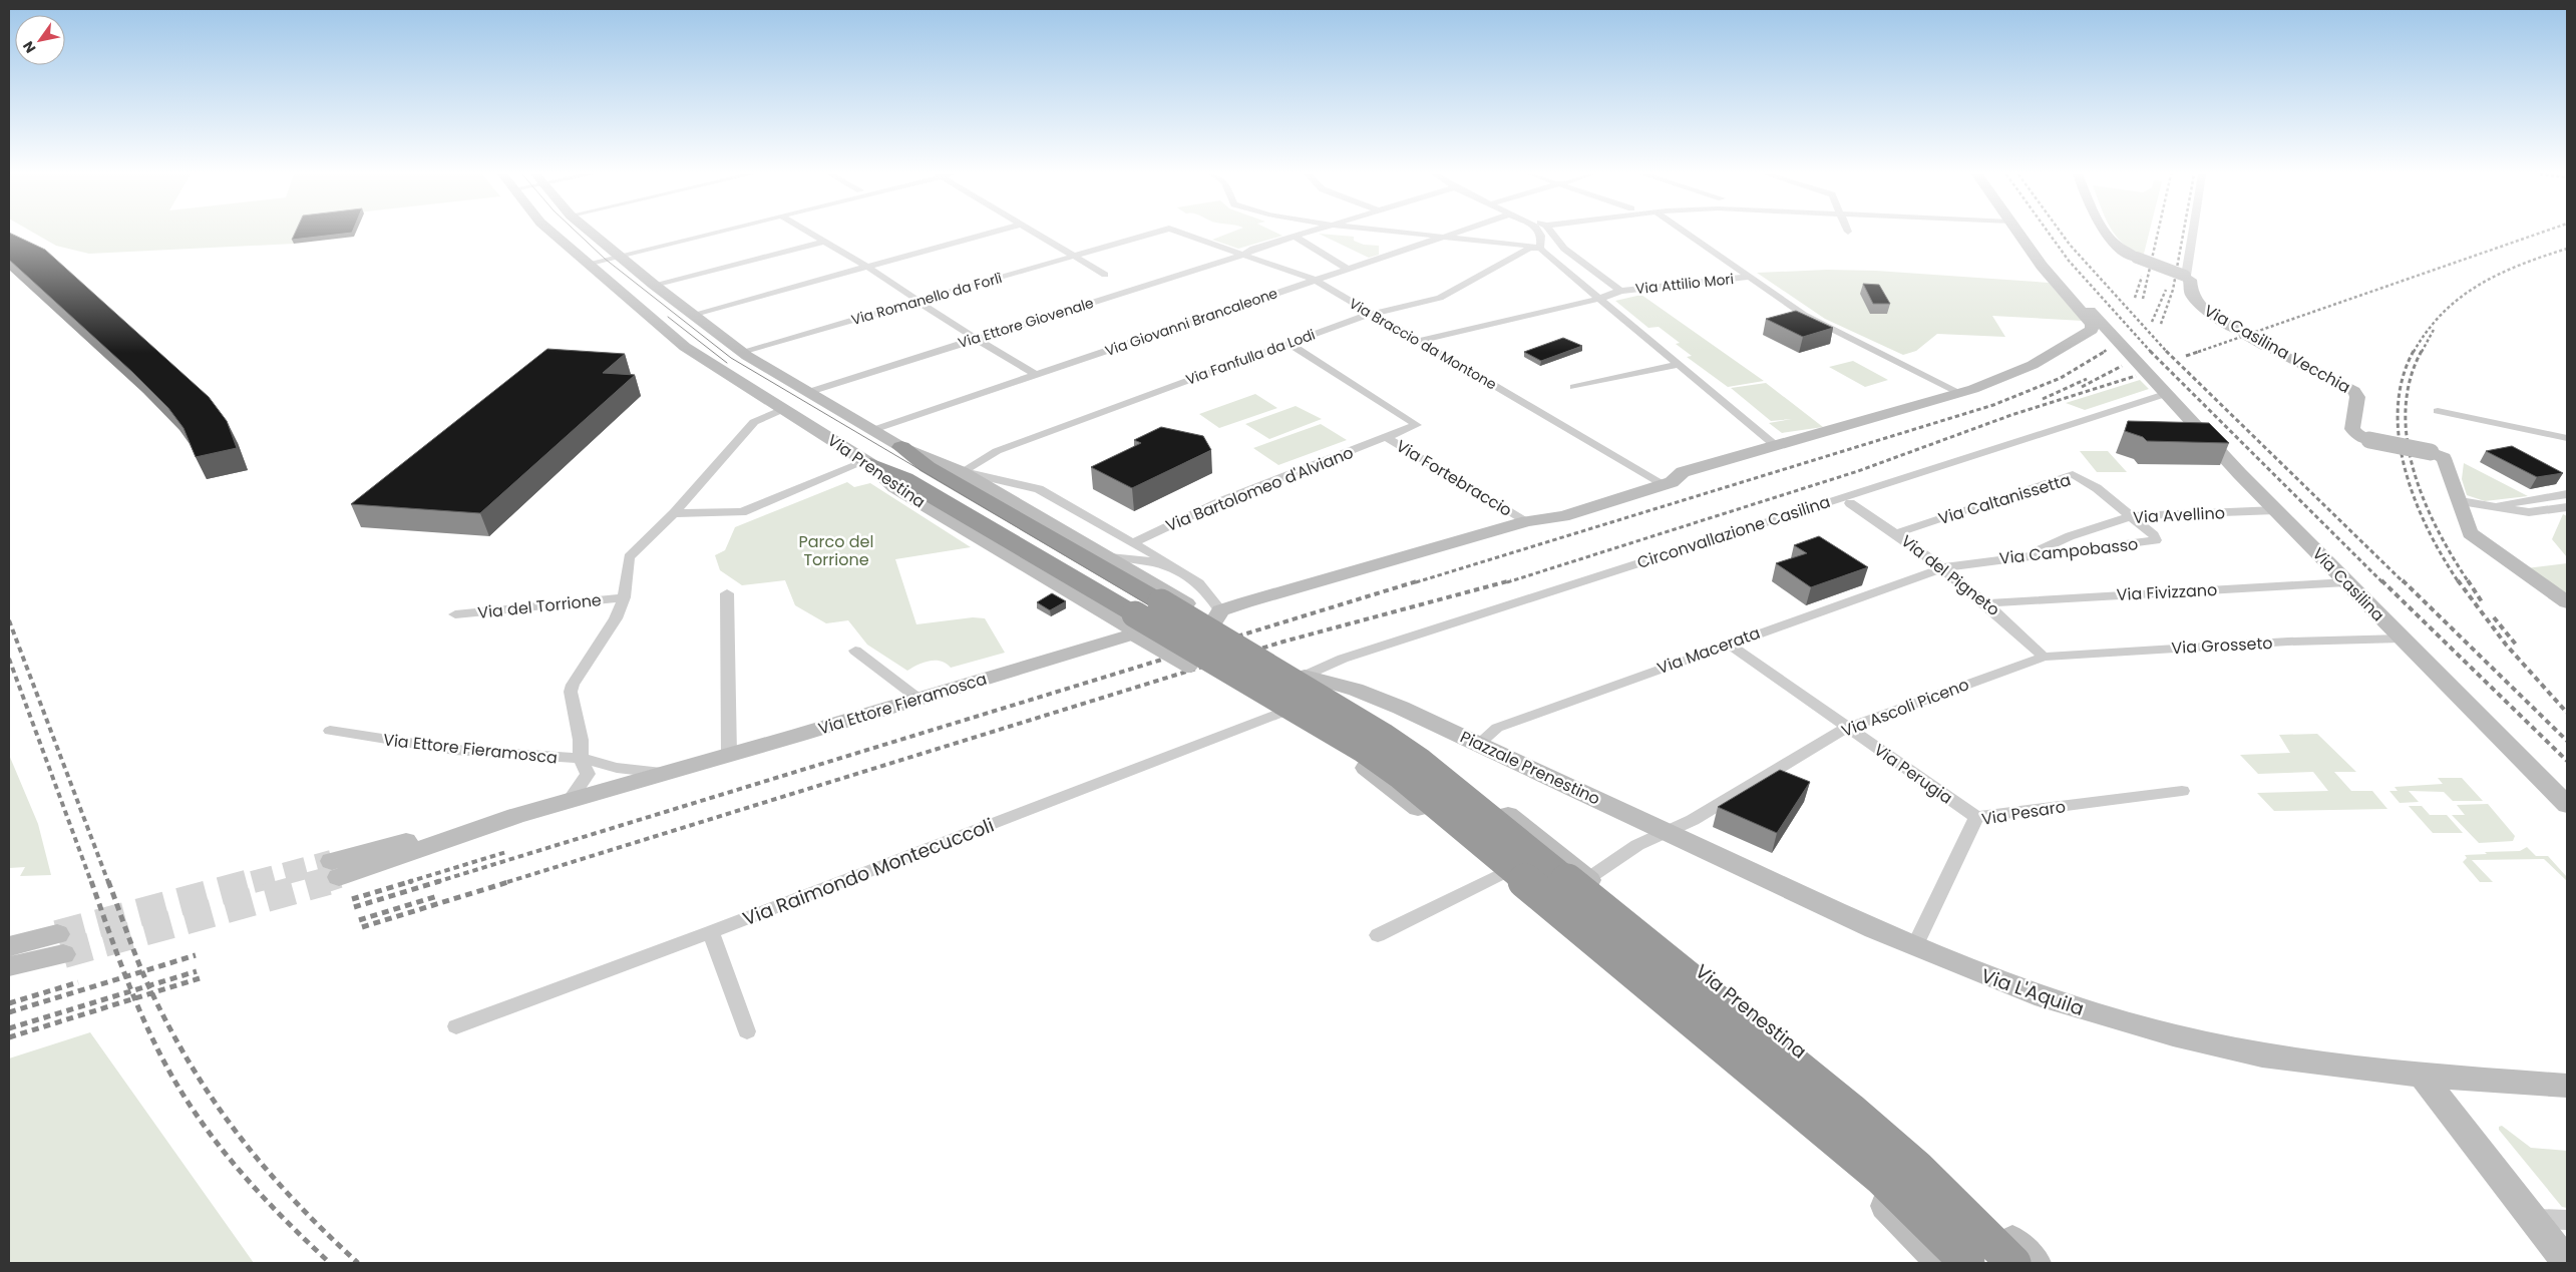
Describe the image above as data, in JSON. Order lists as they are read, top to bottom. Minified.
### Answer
{"streets":{"main road":["Via Casilina Vecchia","Via Prenestina","Via Casilina","Via Ettore Fieramosca","Piazzale Prenestino","Via L'Aquila"],"street":["Via Attilio Mori","Via Romanello da Forlì","Via Giovanni Brancaleone","Via Ettore Giovenale","Via Braccio da Montone","Via Fanfulla da Lodi","Via Fortebraccio","Via Bartolomeo d'Alviano","Via Caltanissetta","Via Avellino","Circonvallazione Casilina","Via Campobasso","Via del Pigneto","Via Fivizzano","Via del Torrione","Via Grosseto","Via Macerata","Via Ascoli Piceno","Via Perugia","Via Pesaro","Via Raimondo Montecuccoli"]},"crossings":[["Via Romanello da Forlì","Via Prenestina"],["Via Giovanni Brancaleone","Via Braccio da Montone"],["Via Giovanni Brancaleone","Via Prenestina"],["Via Ettore Giovenale","Via Braccio da Montone"],["Via Ettore Giovenale","Via Prenestina"],["Via Braccio da Montone","Via Fanfulla da Lodi"],["Via Fanfulla da Lodi","Via Prenestina"],["Via Fanfulla da Lodi","Via Fortebraccio"],["Via Prenestina","Via Bartolomeo d'Alviano"],["Via Prenestina","Circonvallazione Casilina"],["Via Prenestina","Via Ettore Fieramosca"],["Via Prenestina","Piazzale Prenestino"],["Via Prenestina","Via Raimondo Montecuccoli"],["Via Fortebraccio","Via Bartolomeo d'Alviano"],["Via Caltanissetta","Via Avellino"],["Via Caltanissetta","Via Campobasso"],["Via Caltanissetta","Via del Pigneto"],["Via Avellino","Via Campobasso"],["Via Avellino","Via Casilina"],["Circonvallazione Casilina","Via Casilina"],["Circonvallazione Casilina","Piazzale Prenestino"],["Via Campobasso","Via del Pigneto"],["Via Campobasso","Via Macerata"],["Via del Pigneto","Via Fivizzano"],["Via del Pigneto","Via Grosseto"],["Via del Pigneto","Via Macerata"],["Via del Pigneto","Via Ascoli Piceno"],["Via Casilina","Via Fivizzano"],["Via Casilina","Via Grosseto"],["Via Grosseto","Via Ascoli Piceno"],["Via Macerata","Piazzale Prenestino"],["Via Macerata","Via Perugia"],["Via Ascoli Piceno","Piazzale Prenestino"],["Via Ascoli Piceno","Via Perugia"],["Via Ascoli Piceno","Via L'Aquila"],["Piazzale Prenestino","Via L'Aquila"],["Via Perugia","Via Pesaro"],["Via Pesaro","Via L'Aquila"]],"parks":["Parco del Torrione"],"north":"bottom left"}
